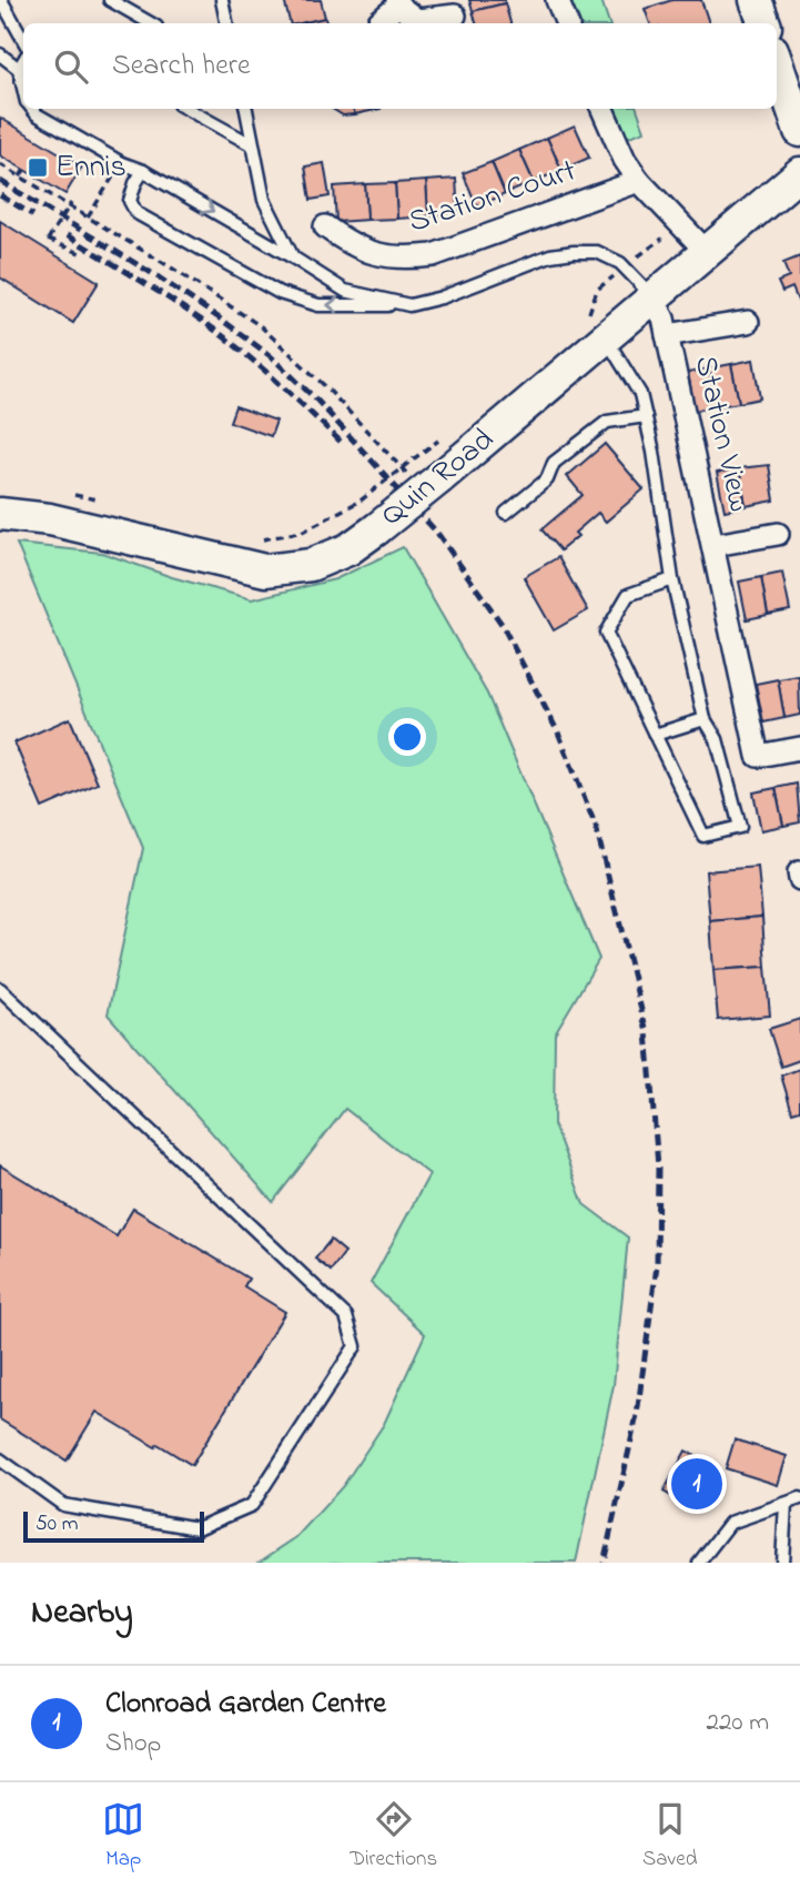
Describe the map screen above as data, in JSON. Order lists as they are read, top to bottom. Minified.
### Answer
{"streets":{"main road":["Quin Road"],"street":["Station Court","Station View"]},"crossings":[["Station View","Quin Road"]],"places":{"transit":["Ennis"]},"scale_bar":"50 m","page":{"search":"Search here","pins":"1","scale":"50 m","heading":"Nearby","list":[{"mark":"1","name":"Clonroad Garden Centre","note":"Shop","value":"220 m"}],"nav":["Map","Directions","Saved"]}}
